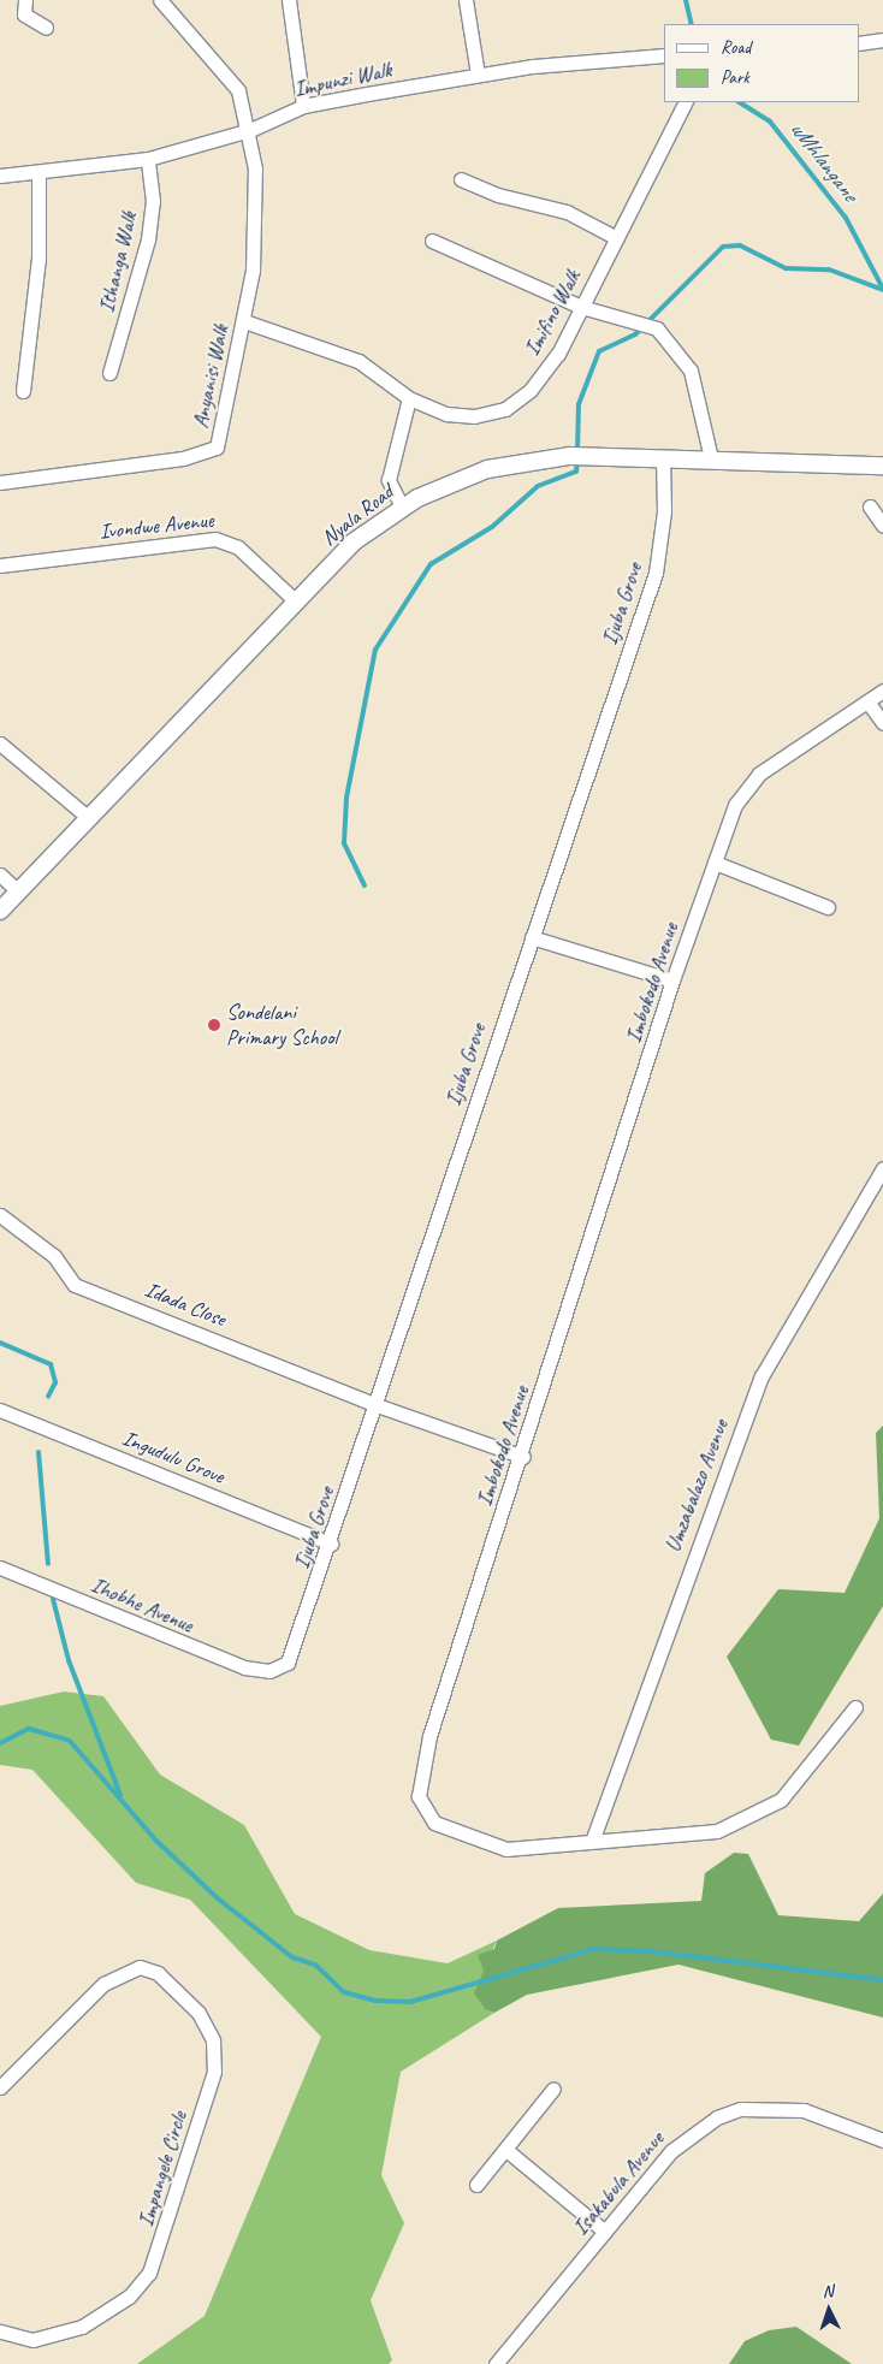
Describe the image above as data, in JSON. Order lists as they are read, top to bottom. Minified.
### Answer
{"streets":{"street":["Impunzi Walk","Ithanga Walk","Imifino Walk","Anyanisi Walk","Nyala Road","Ivondwe Avenue","Ijuba Grove","Imbokodo Avenue","Idada Close","Ingudulu Grove","Umzabalazo Avenue","Ihobhe Avenue","Impangele Circle","Isakabula Avenue"]},"crossings":[["Impunzi Walk","Ithanga Walk"],["Impunzi Walk","Anyanisi Walk"],["Imifino Walk","Anyanisi Walk"],["Nyala Road","Ivondwe Avenue"],["Nyala Road","Ijuba Grove"],["Ijuba Grove","Idada Close"],["Ijuba Grove","Ingudulu Grove"],["Ijuba Grove","Ihobhe Avenue"],["Imbokodo Avenue","Idada Close"],["Imbokodo Avenue","Umzabalazo Avenue"]],"water":["uMhlangane"],"places":["Sondelani Primary School"],"legend":["Road","Park"],"north":"top"}
